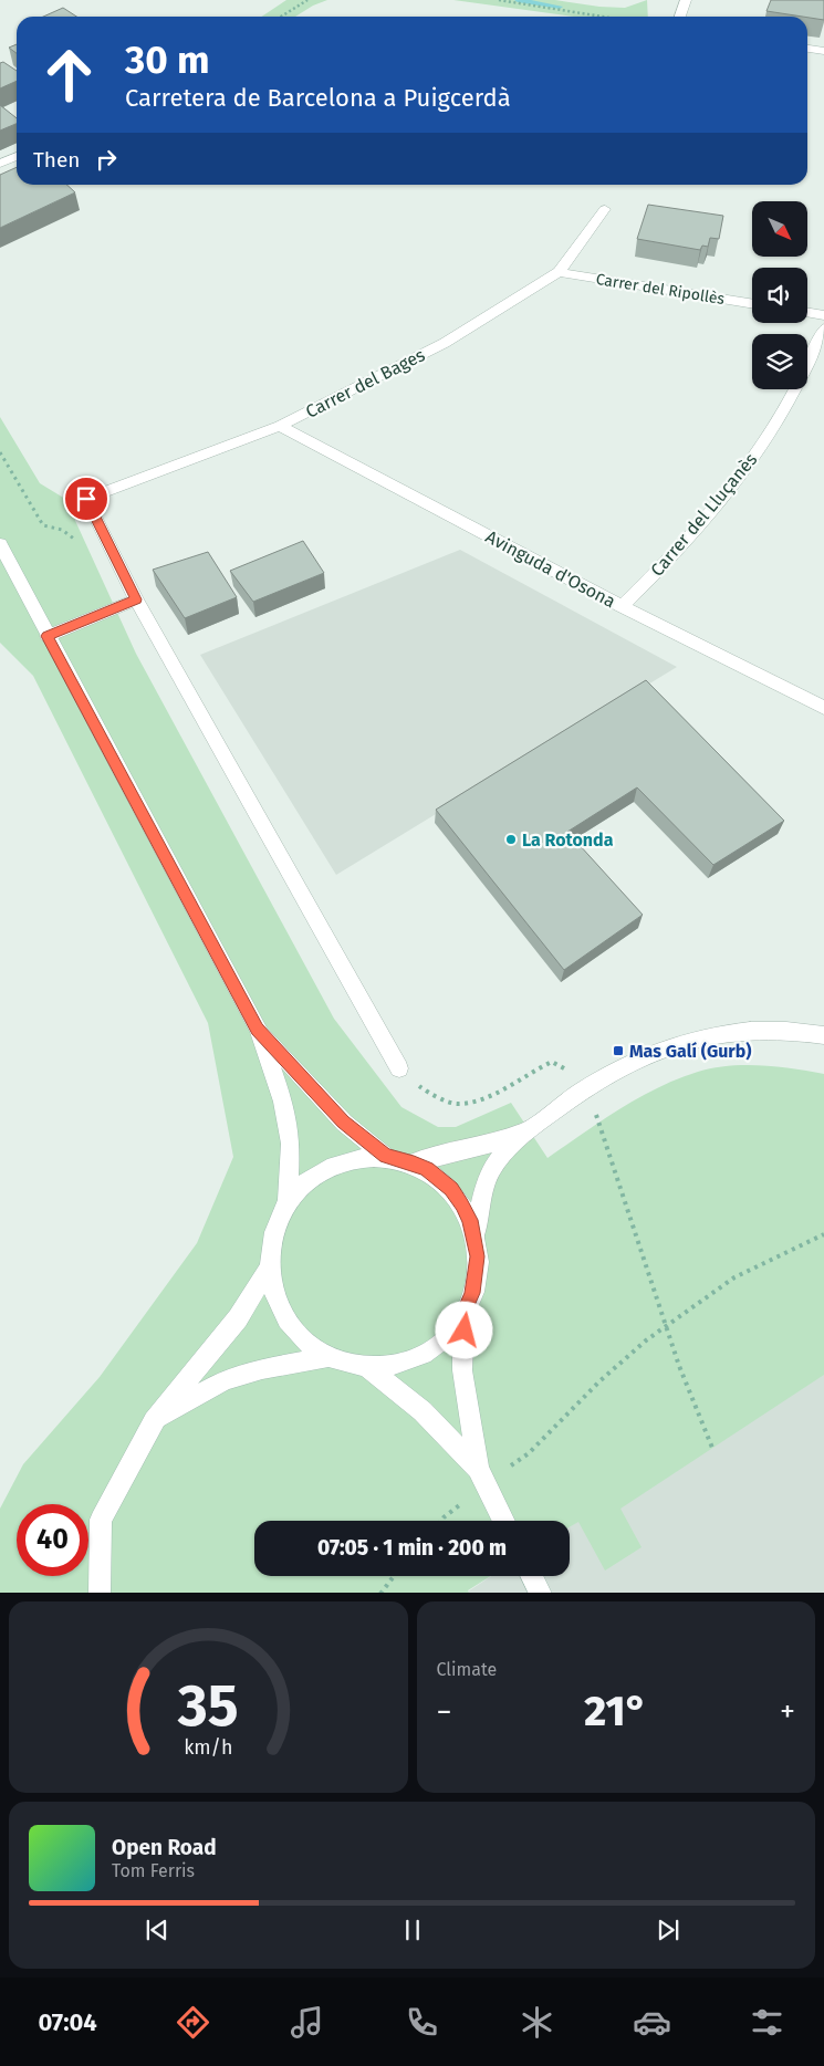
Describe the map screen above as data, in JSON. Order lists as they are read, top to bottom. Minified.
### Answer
{"streets":{"street":["Carrer del Ripollès","Carrer del Bages","Carrer del Lluçanès","Avinguda d'Osona"]},"crossings":[["Carrer del Ripollès","Carrer del Bages"],["Carrer del Bages","Avinguda d'Osona"],["Carrer del Lluçanès","Avinguda d'Osona"]],"places":{"other":["La Rotonda"],"transit":["Mas Galí (Gurb)"]},"north":"bottom right","page":{"turn":["30 m","Carretera de Barcelona a Puigcerdà"],"then":"Then","limit":"40","trip":"07:05 · 1 min · 200 m","tile":"Climate","heat":["−","21°","+"],"song":["Open Road","Tom Ferris"],"tabs":"07:04","gauge":["35","km/h"]}}
